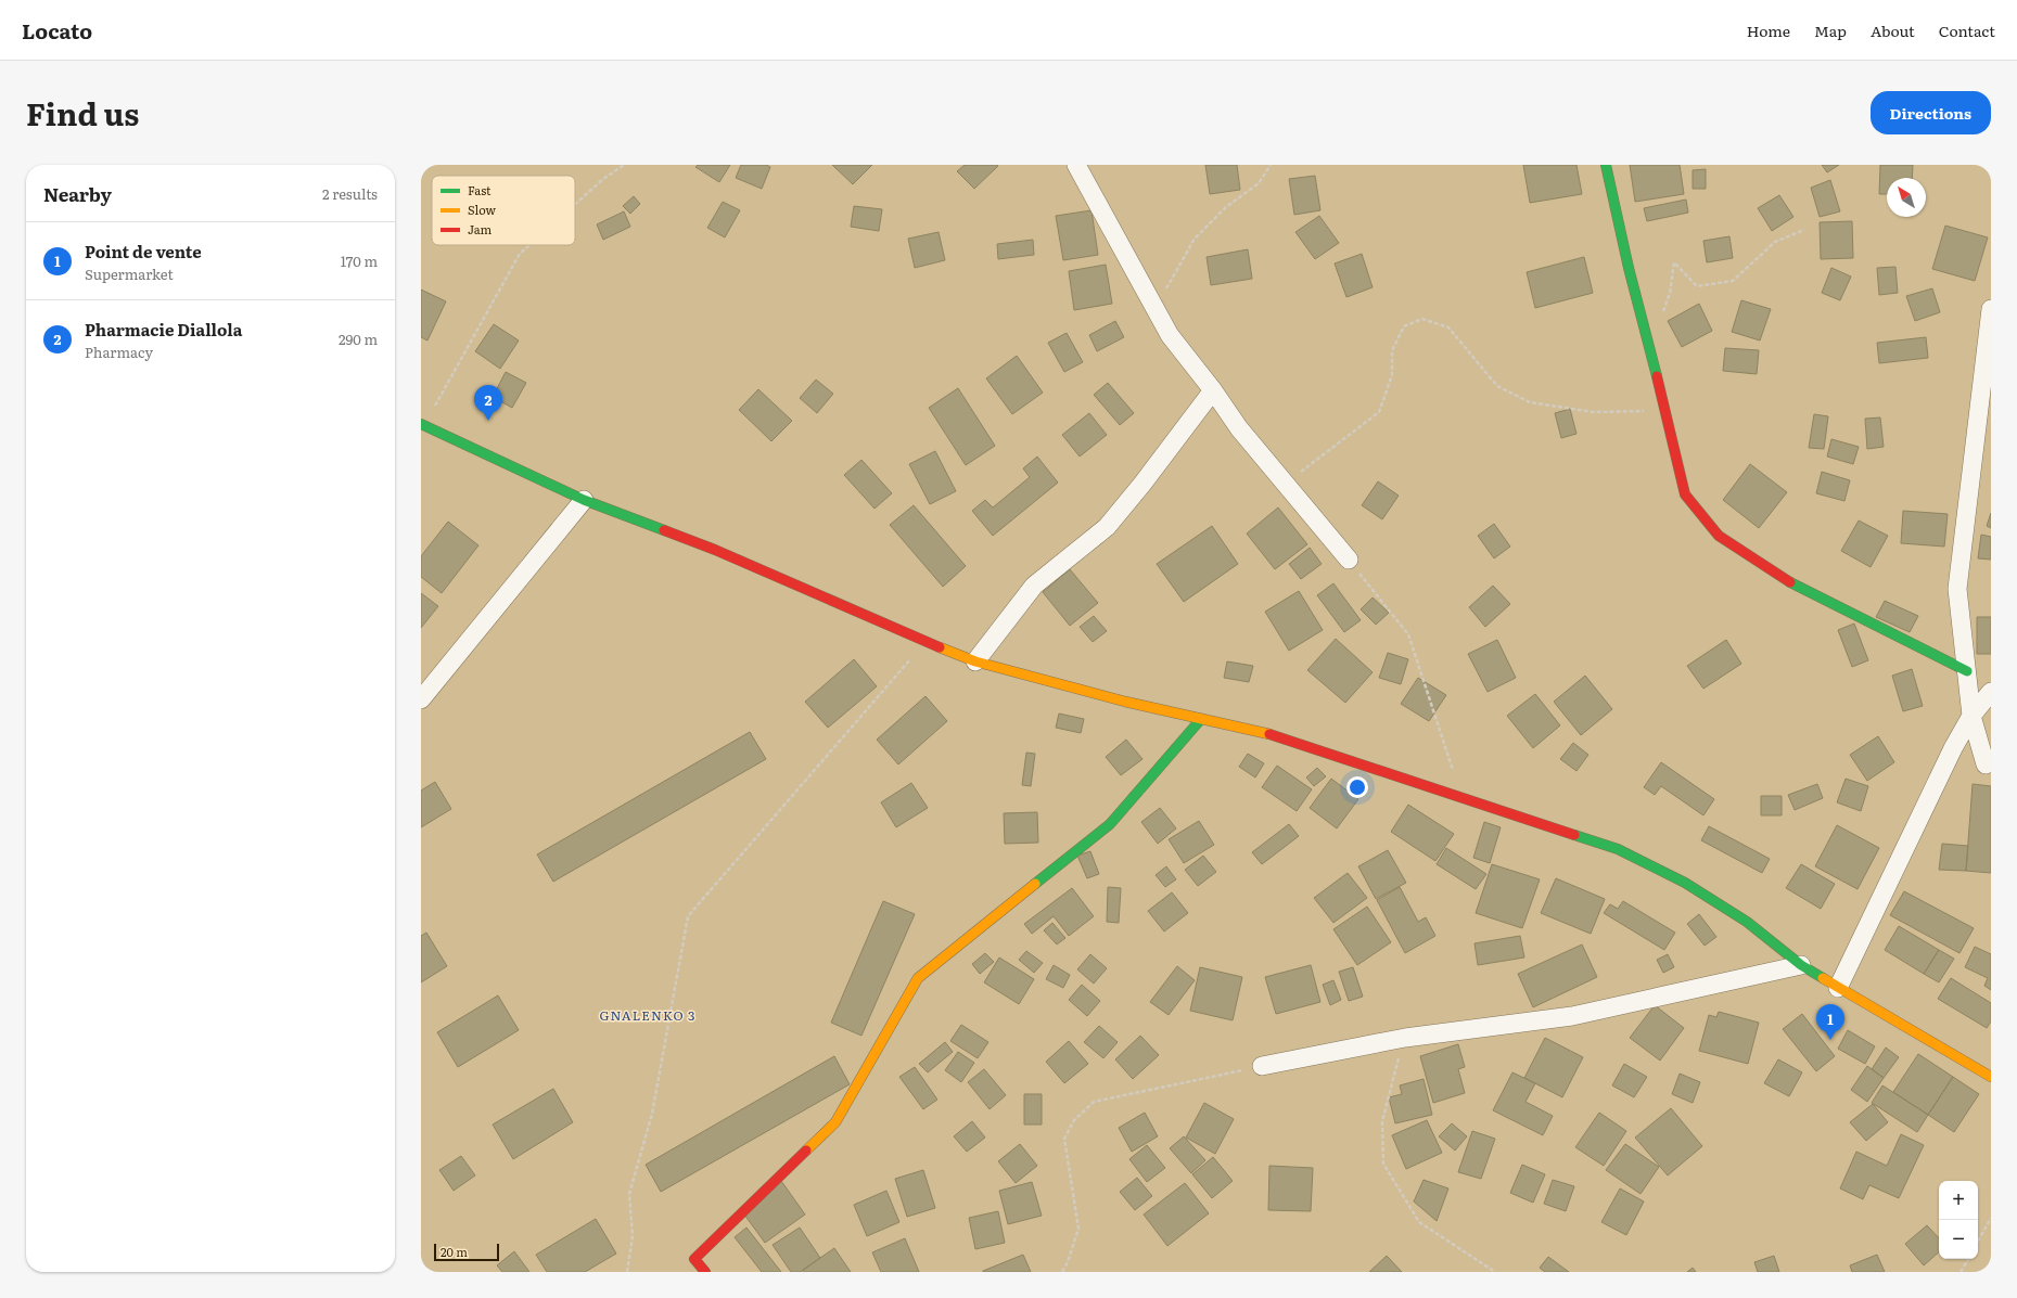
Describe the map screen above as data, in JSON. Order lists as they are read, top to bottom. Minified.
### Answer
{"districts":["GNALENKO 3"],"legend":["Fast","Slow","Jam"],"scale_bar":"20 m","north":"top left","page":{"header":"Locato","nav":["Home","Map","About","Contact"],"title":"Find us","buttons":"Directions","heading":["Nearby","2 results"],"list":[{"mark":"1","name":"Point de vente","note":"Supermarket","value":"170 m"},{"mark":"2","name":"Pharmacie Diallola","note":"Pharmacy","value":"290 m"}],"pins":["2","1"],"map_buttons":["+","−"],"scale":"20 m"}}
